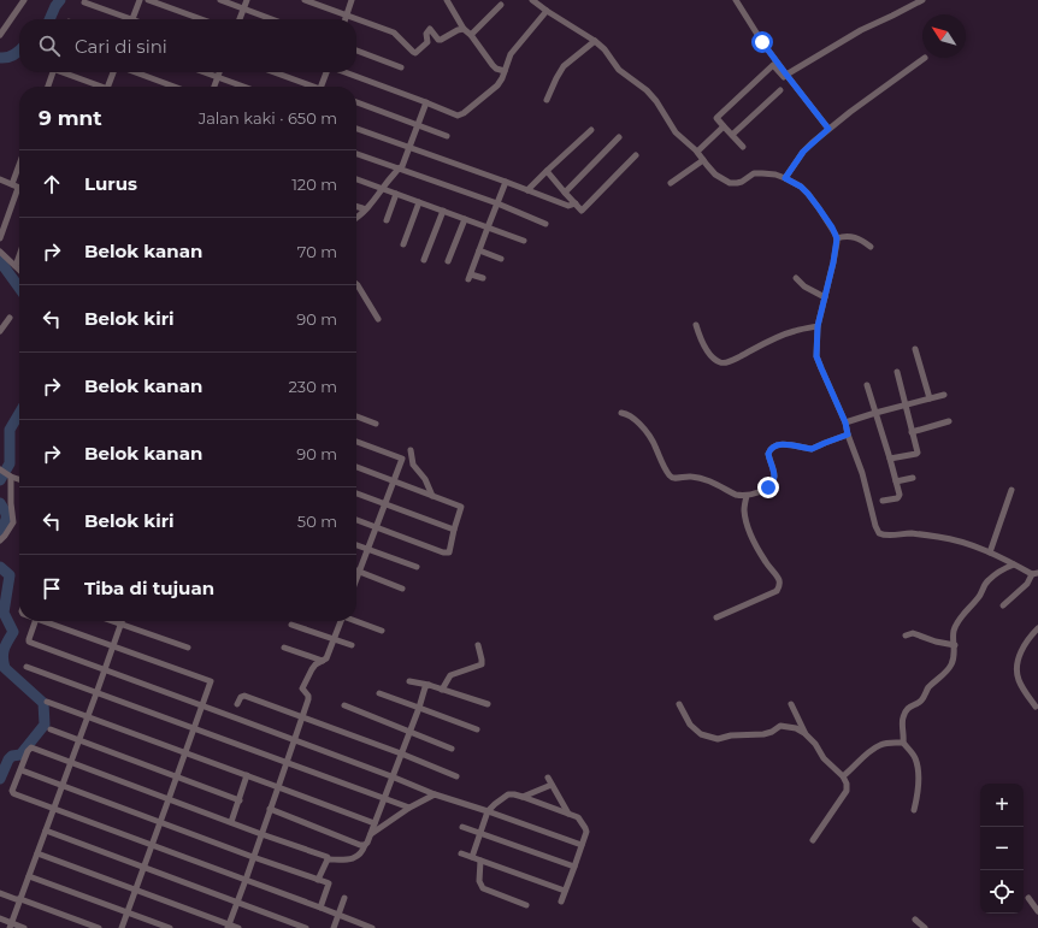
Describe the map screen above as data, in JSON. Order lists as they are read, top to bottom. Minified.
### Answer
{"north":"top left","page":{"search":"Cari di sini","heading":["9 mnt","Jalan kaki · 650 m"],"list":[["Lurus","120 m"],["Belok kanan","70 m"],["Belok kiri","90 m"],["Belok kanan","230 m"],["Belok kanan","90 m"],["Belok kiri","50 m"],"Tiba di tujuan"],"map_buttons":["+","−"]}}
